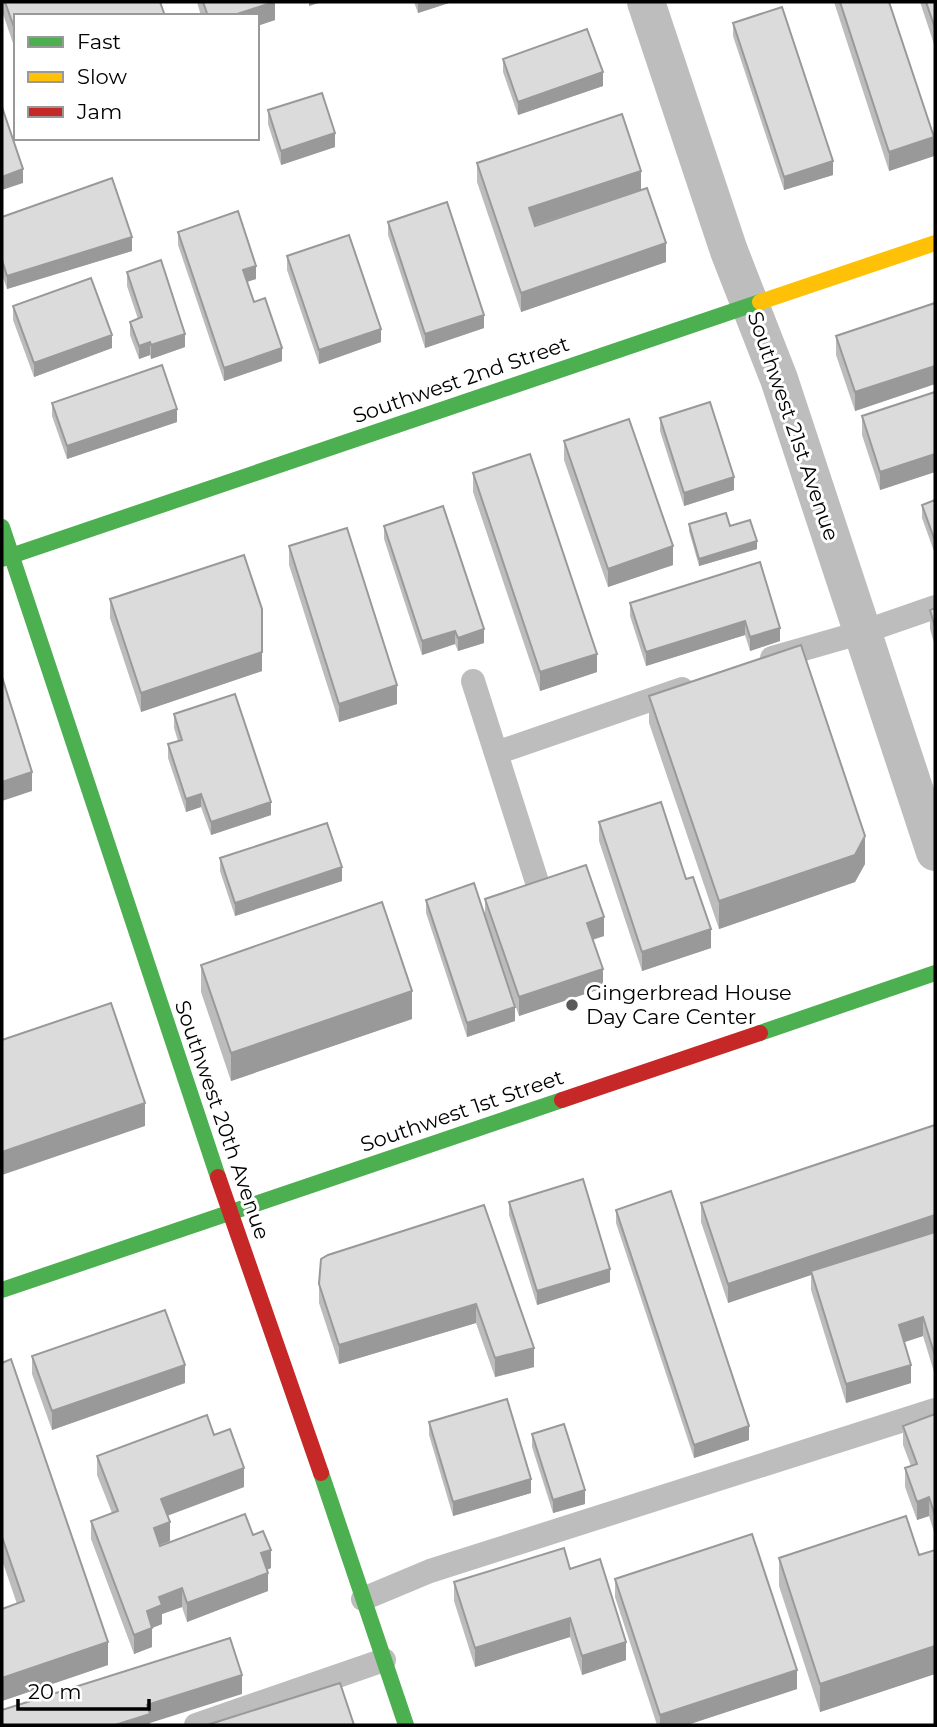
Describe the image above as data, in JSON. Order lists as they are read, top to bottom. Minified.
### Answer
{"streets":{"street":["Southwest 2nd Street","Southwest 21st Avenue","Southwest 1st Street","Southwest 20th Avenue"]},"crossings":[["Southwest 2nd Street","Southwest 21st Avenue"],["Southwest 2nd Street","Southwest 20th Avenue"],["Southwest 1st Street","Southwest 20th Avenue"]],"places":["Gingerbread House Day Care Center"],"legend":["Fast","Slow","Jam"],"scale_bar":"20 m"}
